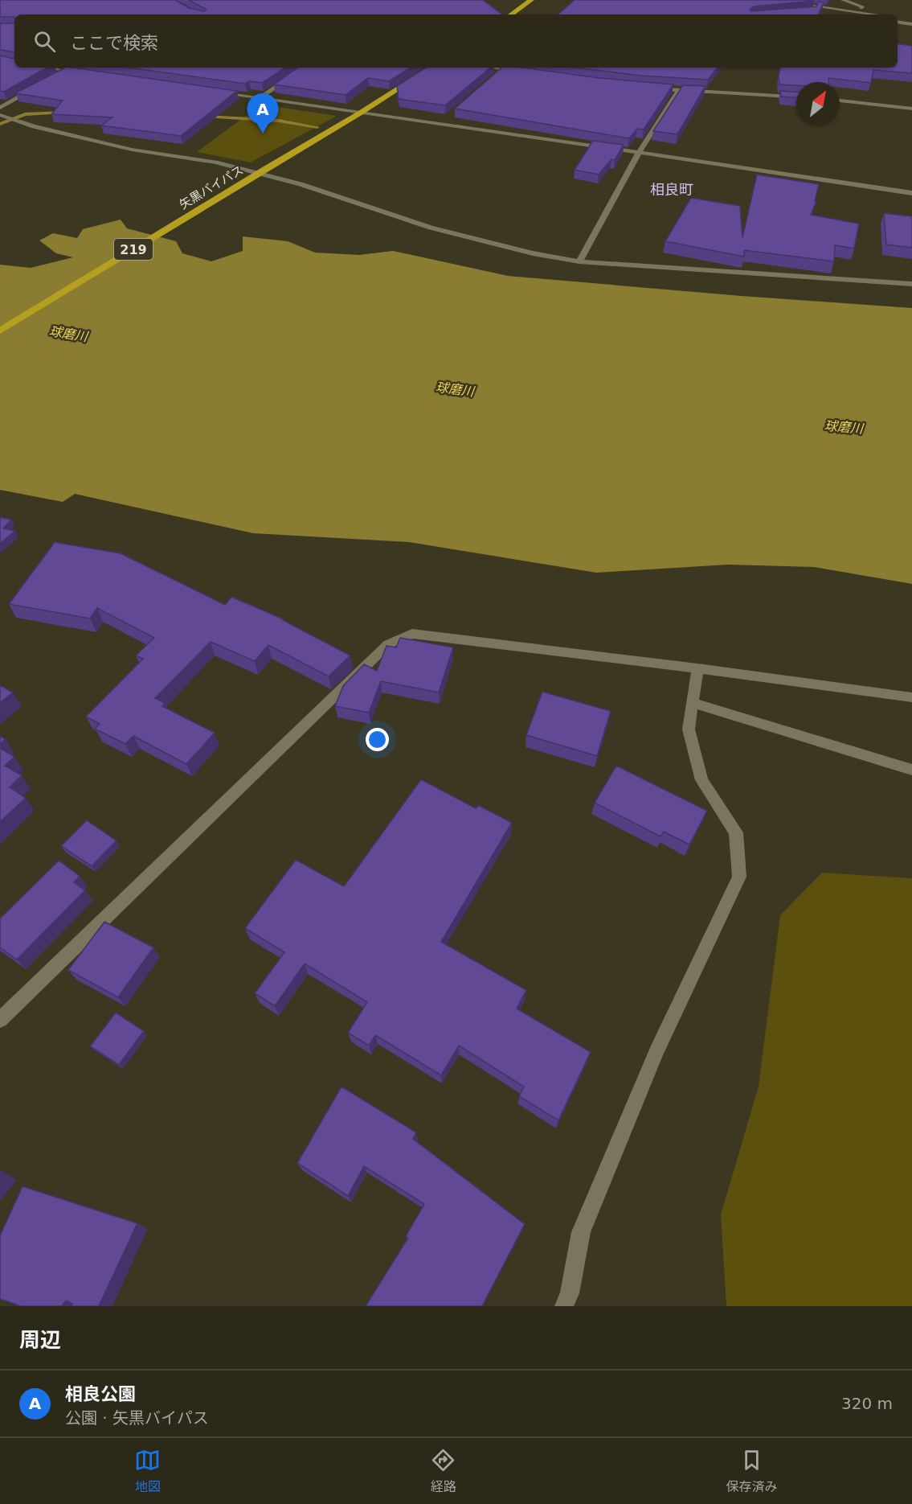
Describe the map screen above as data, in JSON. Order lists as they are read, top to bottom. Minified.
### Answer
{"streets":{"highway":["矢黒バイパス","219"]},"districts":["相良町"],"water":["球磨川"],"north":"top right","page":{"search":"ここで検索","pins":"A","heading":"周辺","list":[{"mark":"A","name":"相良公園","note":"公園 · 矢黒バイパス","value":"320 m"}],"nav":["地図","経路","保存済み"]}}
